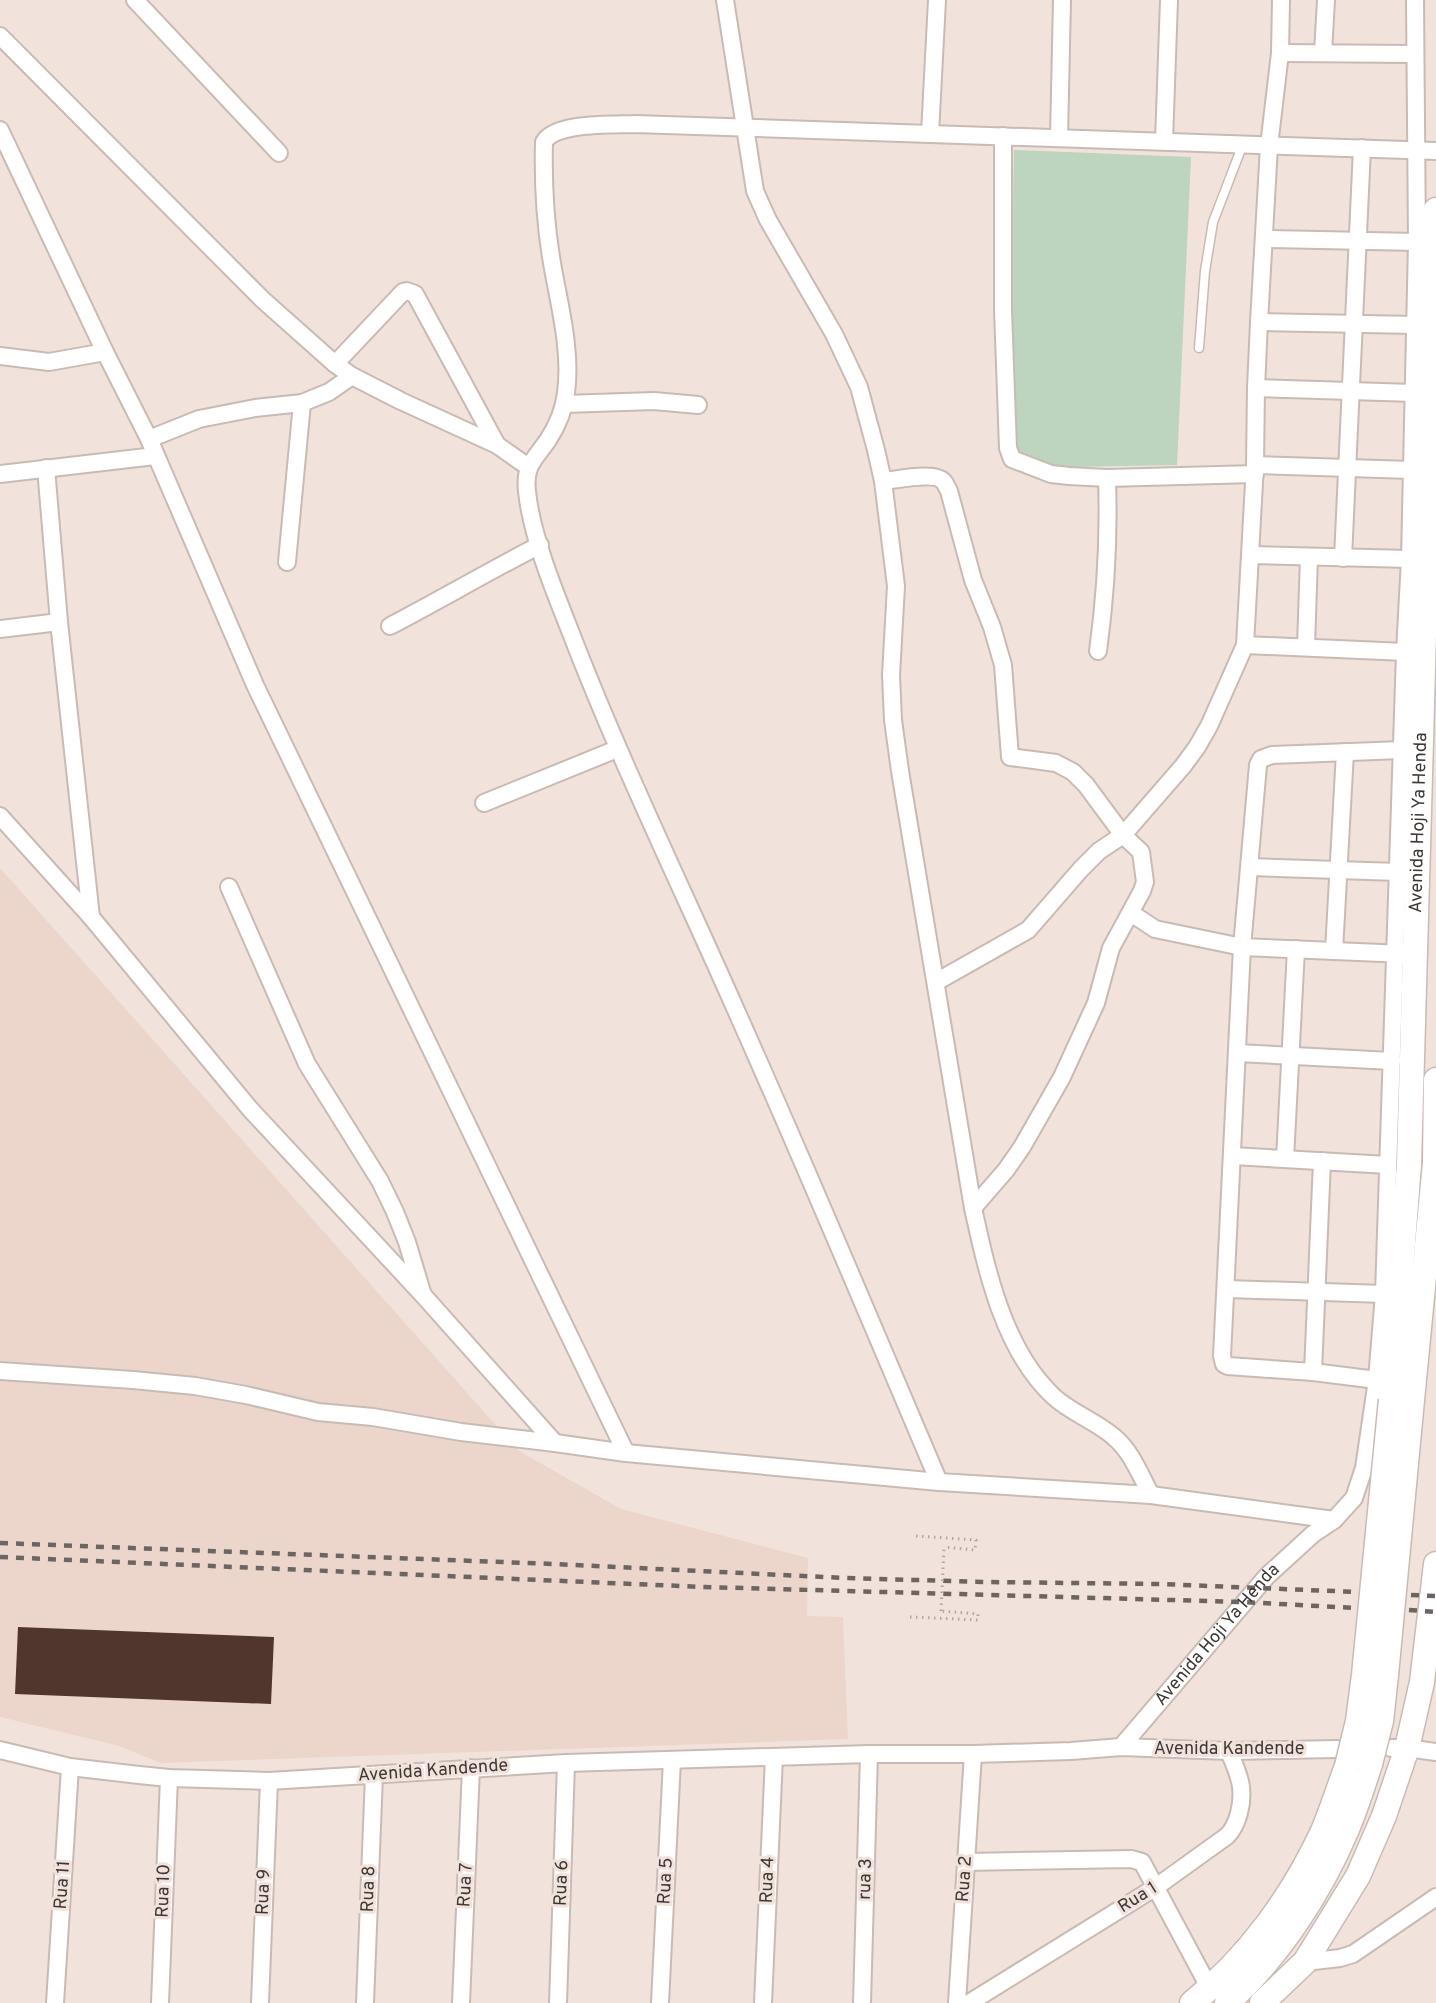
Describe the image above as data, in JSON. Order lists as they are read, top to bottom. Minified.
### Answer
{"streets":{"main road":["Avenida Hoji Ya Henda"],"street":["Avenida Kandende","rua 3","Rua 2","Rua 4","Rua 5","Rua 6","Rua 11","Rua 7","Rua 8","Rua 10","Rua 9","Rua 1"]},"crossings":[["Avenida Hoji Ya Henda","Avenida Kandende"],["Avenida Kandende","rua 3"],["Avenida Kandende","Rua 4"],["Avenida Kandende","Rua 5"],["Avenida Kandende","Rua 6"],["Avenida Kandende","Rua 11"],["Avenida Kandende","Rua 7"],["Avenida Kandende","Rua 8"],["Avenida Kandende","Rua 10"],["Avenida Kandende","Rua 9"],["Avenida Kandende","Rua 1"]]}
